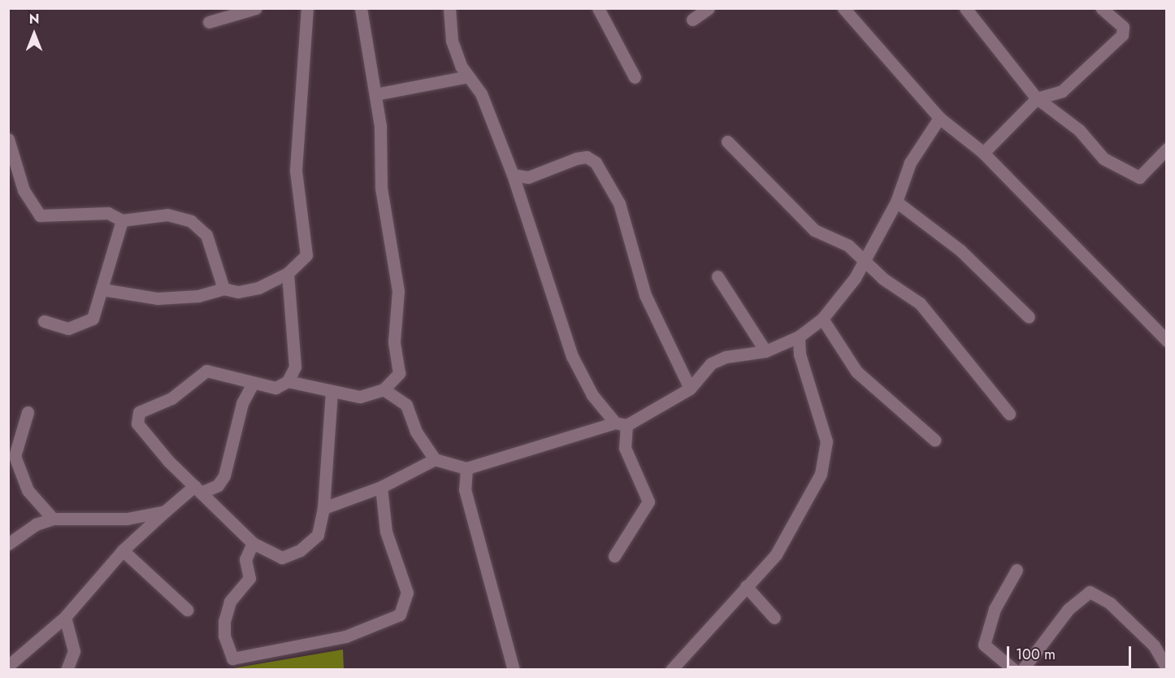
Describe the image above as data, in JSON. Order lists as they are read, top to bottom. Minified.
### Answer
{"scale_bar":"100 m","north":"top"}
